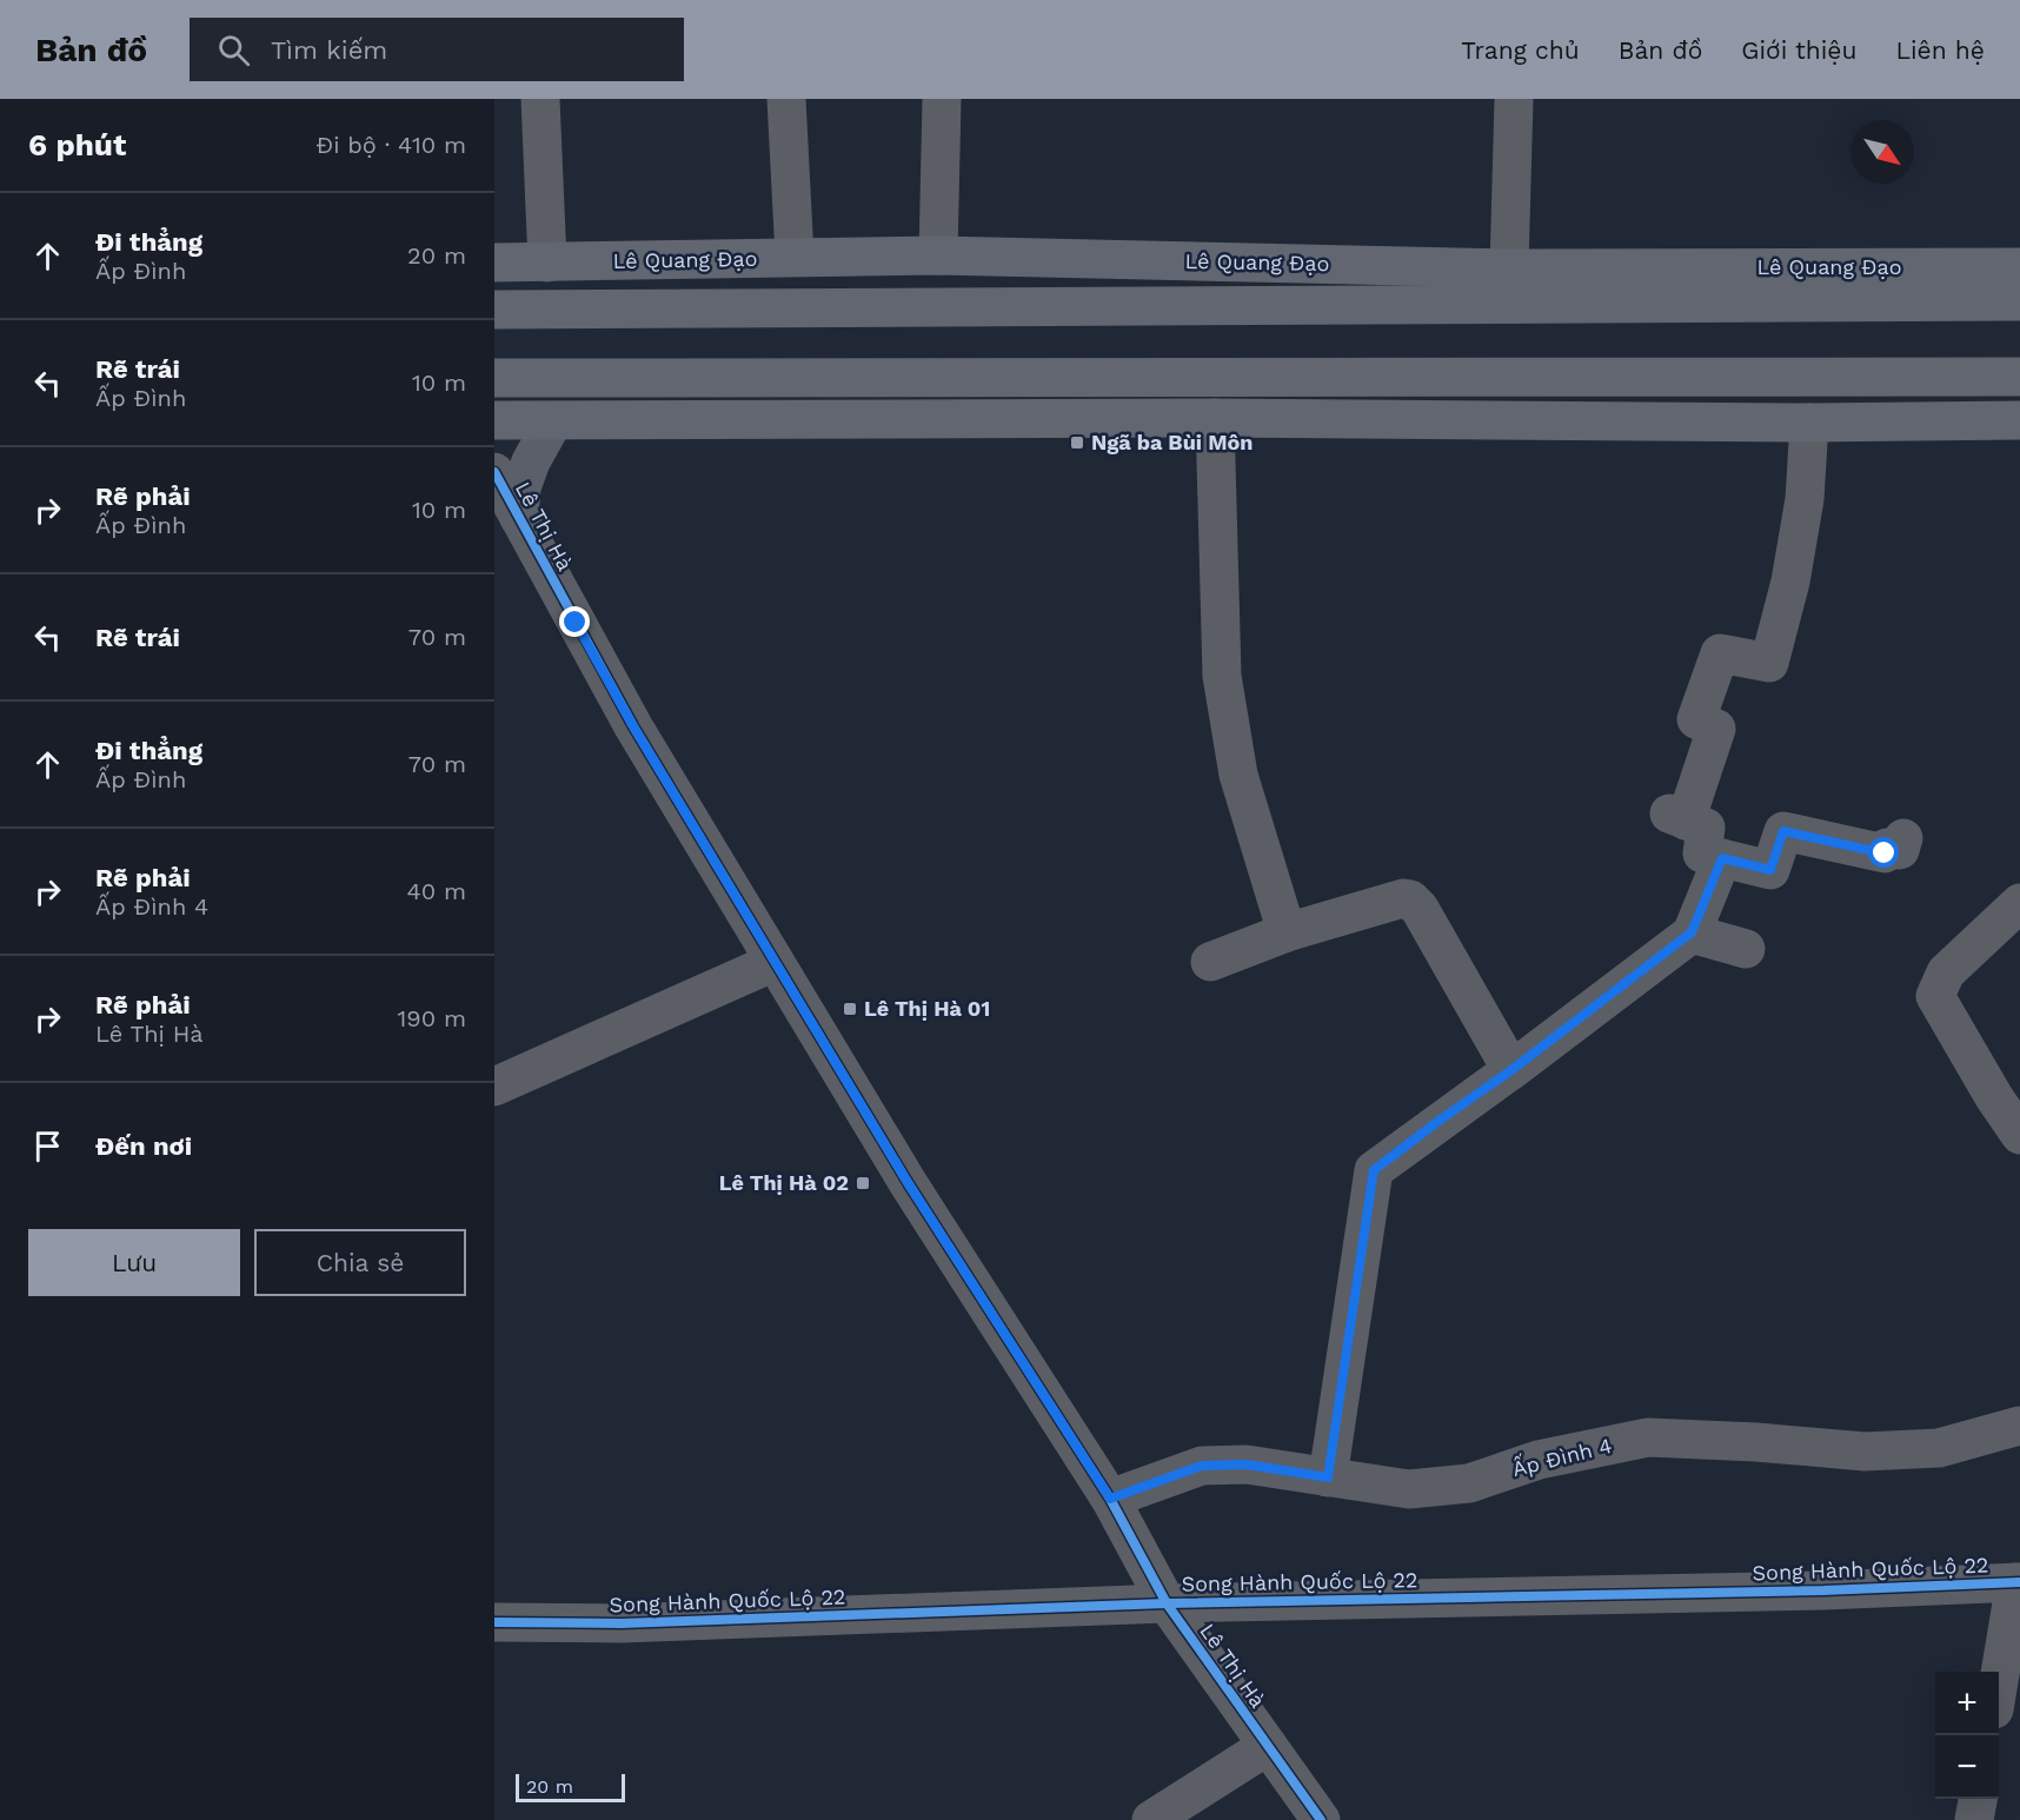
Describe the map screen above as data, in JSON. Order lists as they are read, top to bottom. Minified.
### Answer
{"streets":{"highway":["Lê Quang Đạo"],"street":["Lê Thị Hà","Ấp Đình 4","Song Hành Quốc Lộ 22"]},"crossings":[["Lê Thị Hà","Ấp Đình 4"],["Lê Thị Hà","Song Hành Quốc Lộ 22"]],"places":{"transit":["Ngã ba Bùi Môn","Lê Thị Hà 01","Lê Thị Hà 02"]},"scale_bar":"20 m","north":"bottom right","page":{"header":"Bản đồ","search":"Tìm kiếm","nav":["Trang chủ","Bản đồ","Giới thiệu","Liên hệ"],"heading":["6 phút","Đi bộ · 410 m"],"list":[["Đi thẳng","Ấp Đình","20 m"],["Rẽ trái","Ấp Đình","10 m"],["Rẽ phải","Ấp Đình","10 m"],["Rẽ trái","70 m"],["Đi thẳng","Ấp Đình","70 m"],["Rẽ phải","Ấp Đình 4","40 m"],["Rẽ phải","Lê Thị Hà","190 m"],"Đến nơi"],"buttons":["Lưu","Chia sẻ"],"map_buttons":["+","−"],"scale":"20 m"}}
